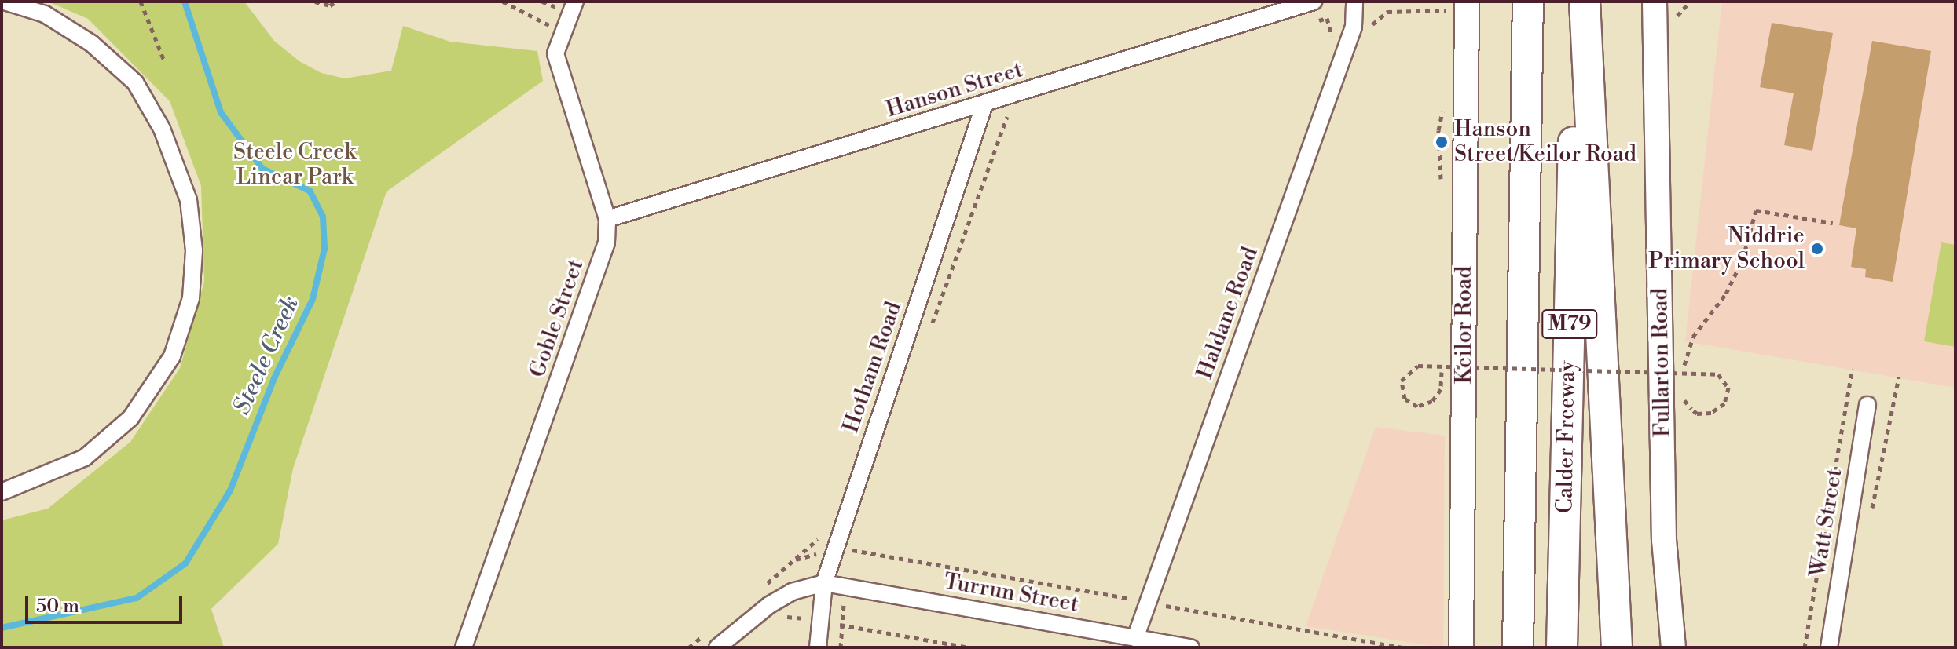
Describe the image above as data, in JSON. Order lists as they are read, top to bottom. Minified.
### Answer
{"streets":{"highway":["M79","Calder Freeway"],"main road":["Keilor Road","Fullarton Road"],"street":["Hanson Street","Haldane Road","Goble Street","Hotham Road","Watt Street","Turrun Street"]},"crossings":[["Hanson Street","Goble Street"],["Hanson Street","Hotham Road"],["Haldane Road","Turrun Street"],["Hotham Road","Turrun Street"]],"water":["Steele Creek"],"parks":["Steele Creek Linear Park"],"places":["Hanson Street/Keilor Road","Niddrie Primary School"],"scale_bar":"50 m"}
